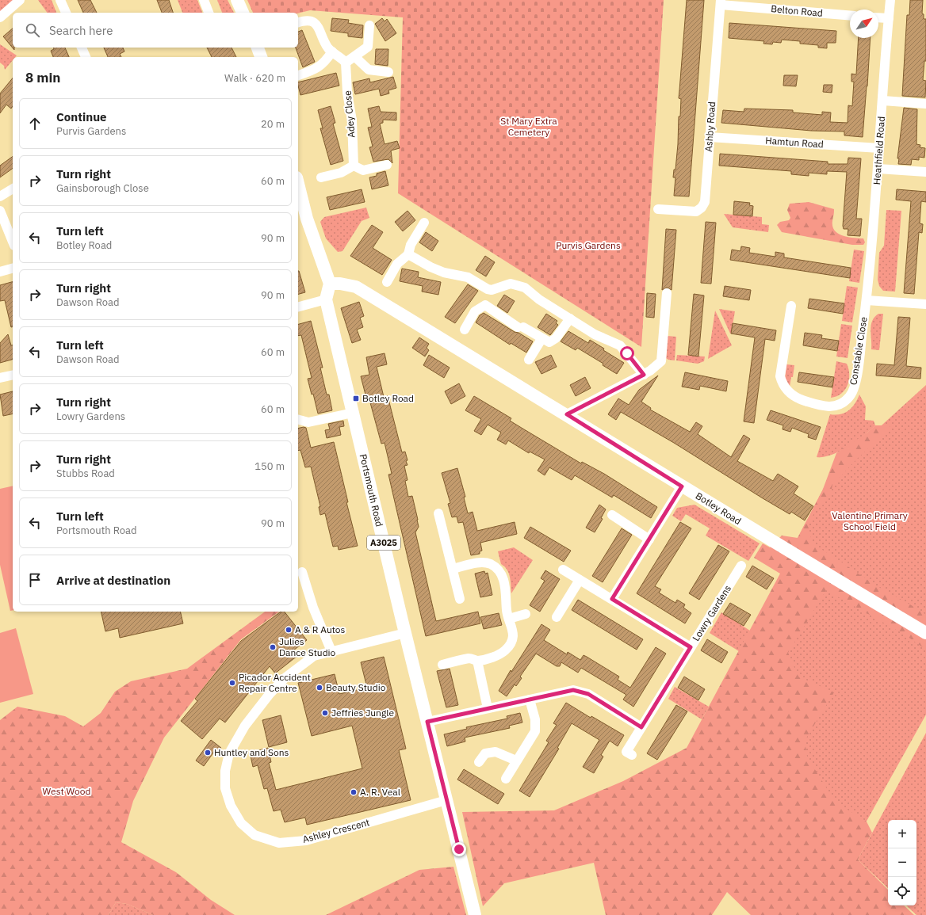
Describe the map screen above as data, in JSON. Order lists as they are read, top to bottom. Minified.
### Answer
{"streets":{"main road":["Portsmouth Road","Botley Road","A3025"],"street":["Belton Road","Adey Close","Ashby Road","Hamtun Road","Heathfield Road","Constable Close","Lowry Gardens","Ashley Crescent"]},"crossings":[["Belton Road","Ashby Road"],["Ashby Road","Hamtun Road"],["Hamtun Road","Heathfield Road"],["Heathfield Road","Constable Close"],["Portsmouth Road","Botley Road"],["Portsmouth Road","Ashley Crescent"]],"parks":["St Mary Extra Cemetery","Purvis Gardens","Valentine Primary School Field","West Wood"],"places":{"transit":["Botley Road"],"other":["A & R Autos","Julies Dance Studio","Picador Accident Repair Centre","Beauty Studio","Jeffries Jungle","Huntley and Sons","A. R. Veal"]},"north":"top right","page":{"search":"Search here","heading":["8 min","Walk · 620 m"],"list":[["Continue","Purvis Gardens","20 m"],["Turn right","Gainsborough Close","60 m"],["Turn left","Botley Road","90 m"],["Turn right","Dawson Road","90 m"],["Turn left","Dawson Road","60 m"],["Turn right","Lowry Gardens","60 m"],["Turn right","Stubbs Road","150 m"],["Turn left","Portsmouth Road","90 m"],"Arrive at destination"],"map_buttons":["+","−"]}}
